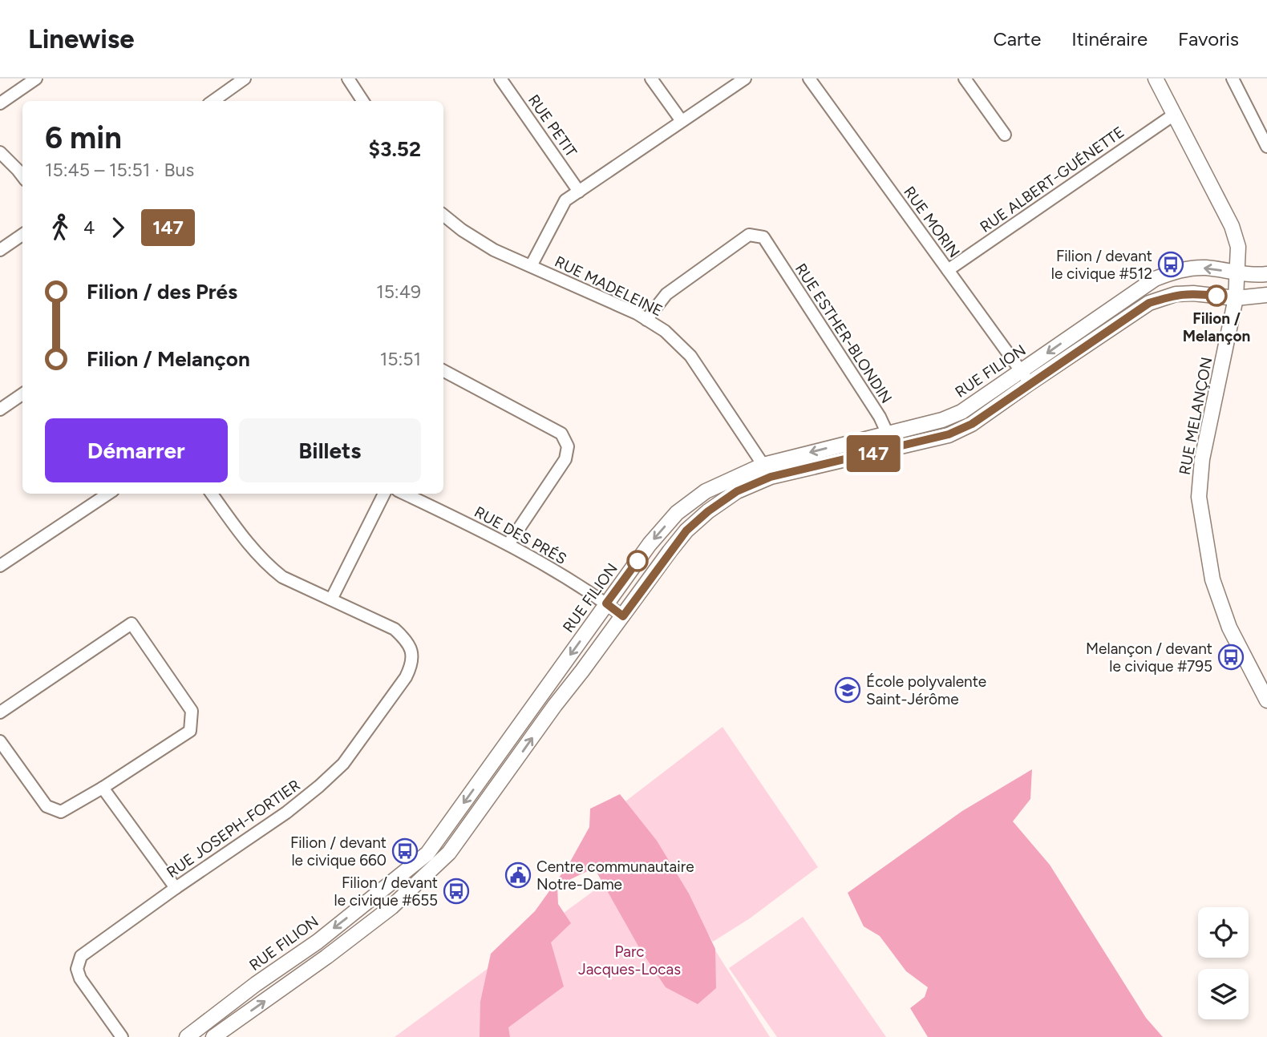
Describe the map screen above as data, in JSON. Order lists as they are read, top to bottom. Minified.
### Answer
{"streets":{"street":["RUE PETIT","RUE ALBERT-GUÉNETTE","RUE MORIN","RUE MADELEINE","RUE ESTHER-BLONDIN","RUE FILION","RUE MELANÇON","RUE DES PRÉS","RUE JOSEPH-FORTIER"]},"crossings":[["RUE ALBERT-GUÉNETTE","RUE MORIN"],["RUE ALBERT-GUÉNETTE","RUE MELANÇON"],["RUE MORIN","RUE FILION"],["RUE MADELEINE","RUE ESTHER-BLONDIN"],["RUE MADELEINE","RUE FILION"],["RUE ESTHER-BLONDIN","RUE FILION"],["RUE FILION","RUE MELANÇON"],["RUE FILION","RUE DES PRÉS"]],"parks":["Parc Jacques-Locas"],"places":{"bus stop":["Filion / devant le civique #512","Melançon / devant le civique #795","Filion / devant le civique 660","Filion / devant le civique #655"],"other":["Filion / Melançon"],"school or university":["École polyvalente Saint-Jérôme"],"public building":["Centre communautaire Notre-Dame"]},"lines":["bus line 147"],"page":{"header":"Linewise","nav":["Carte","Itinéraire","Favoris"],"on_map":"147","heading":["6 min","15:45 – 15:51 · Bus","$3.52"],"legs":["4","147"],"list":[{"name":"Filion / des Prés","value":"15:49"},{"name":"Filion / Melançon","value":"15:51"}],"buttons":["Démarrer","Billets"]}}
